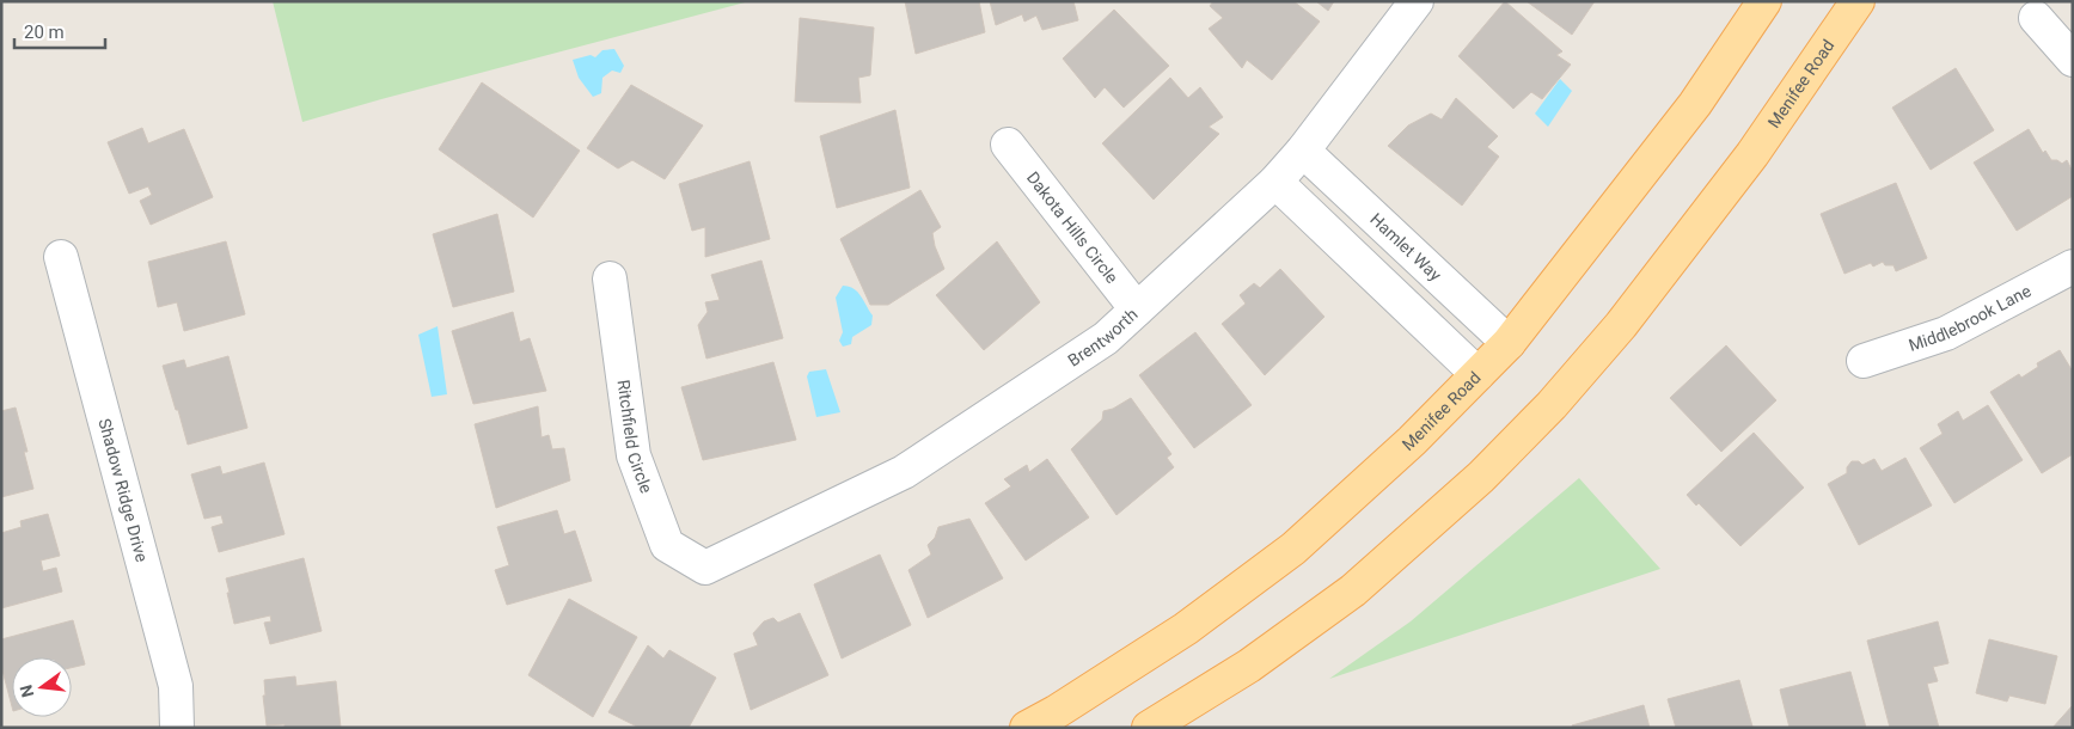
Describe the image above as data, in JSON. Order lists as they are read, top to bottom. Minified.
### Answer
{"streets":{"main road":["Menifee Road"],"street":["Dakota Hills Circle","Hamlet Way","Middlebrook Lane","Brentworth","Ritchfield Circle","Shadow Ridge Drive"]},"crossings":[["Menifee Road","Hamlet Way"],["Dakota Hills Circle","Brentworth"],["Hamlet Way","Brentworth"],["Brentworth","Ritchfield Circle"]],"scale_bar":"20 m","north":"left"}
